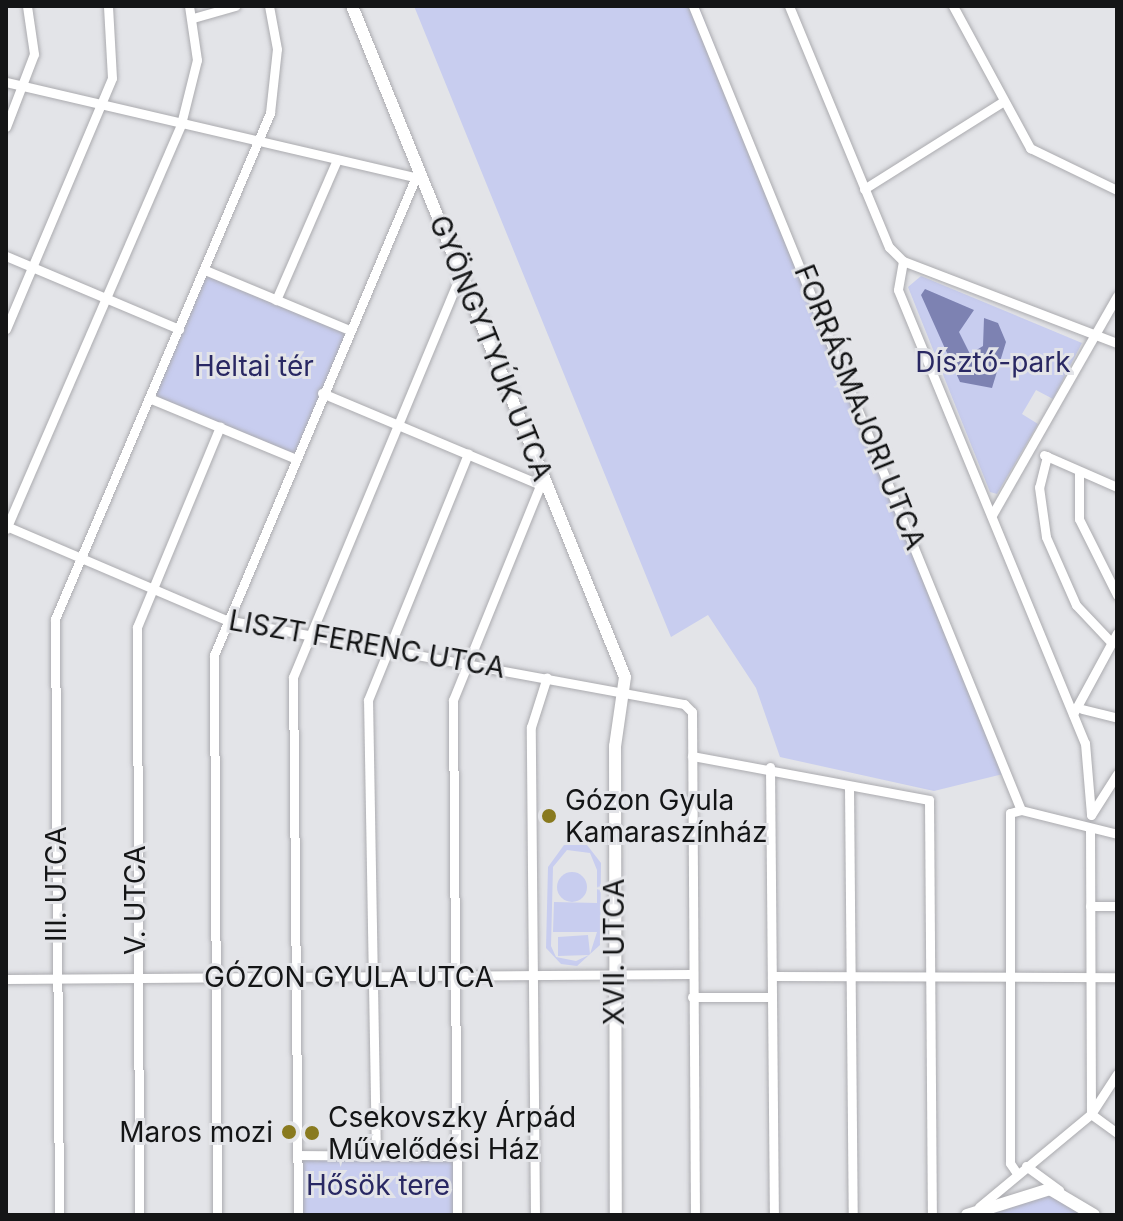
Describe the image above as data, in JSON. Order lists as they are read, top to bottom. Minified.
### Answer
{"streets":{"street":["GYÖNGYTYÚK UTCA","FORRÁSMAJORI UTCA","LISZT FERENC UTCA","III. UTCA","V. UTCA","XVII. UTCA","GÓZON GYULA UTCA"]},"crossings":[["GYÖNGYTYÚK UTCA","LISZT FERENC UTCA"],["GYÖNGYTYÚK UTCA","XVII. UTCA"],["LISZT FERENC UTCA","III. UTCA"],["LISZT FERENC UTCA","V. UTCA"],["LISZT FERENC UTCA","XVII. UTCA"],["III. UTCA","GÓZON GYULA UTCA"],["V. UTCA","GÓZON GYULA UTCA"],["XVII. UTCA","GÓZON GYULA UTCA"]],"parks":["Dísztó-park","Heltai tér","Hősök tere"],"places":["Gózon Gyula Kamaraszínház","Maros mozi","Csekovszky Árpád Művelődési Ház"]}
